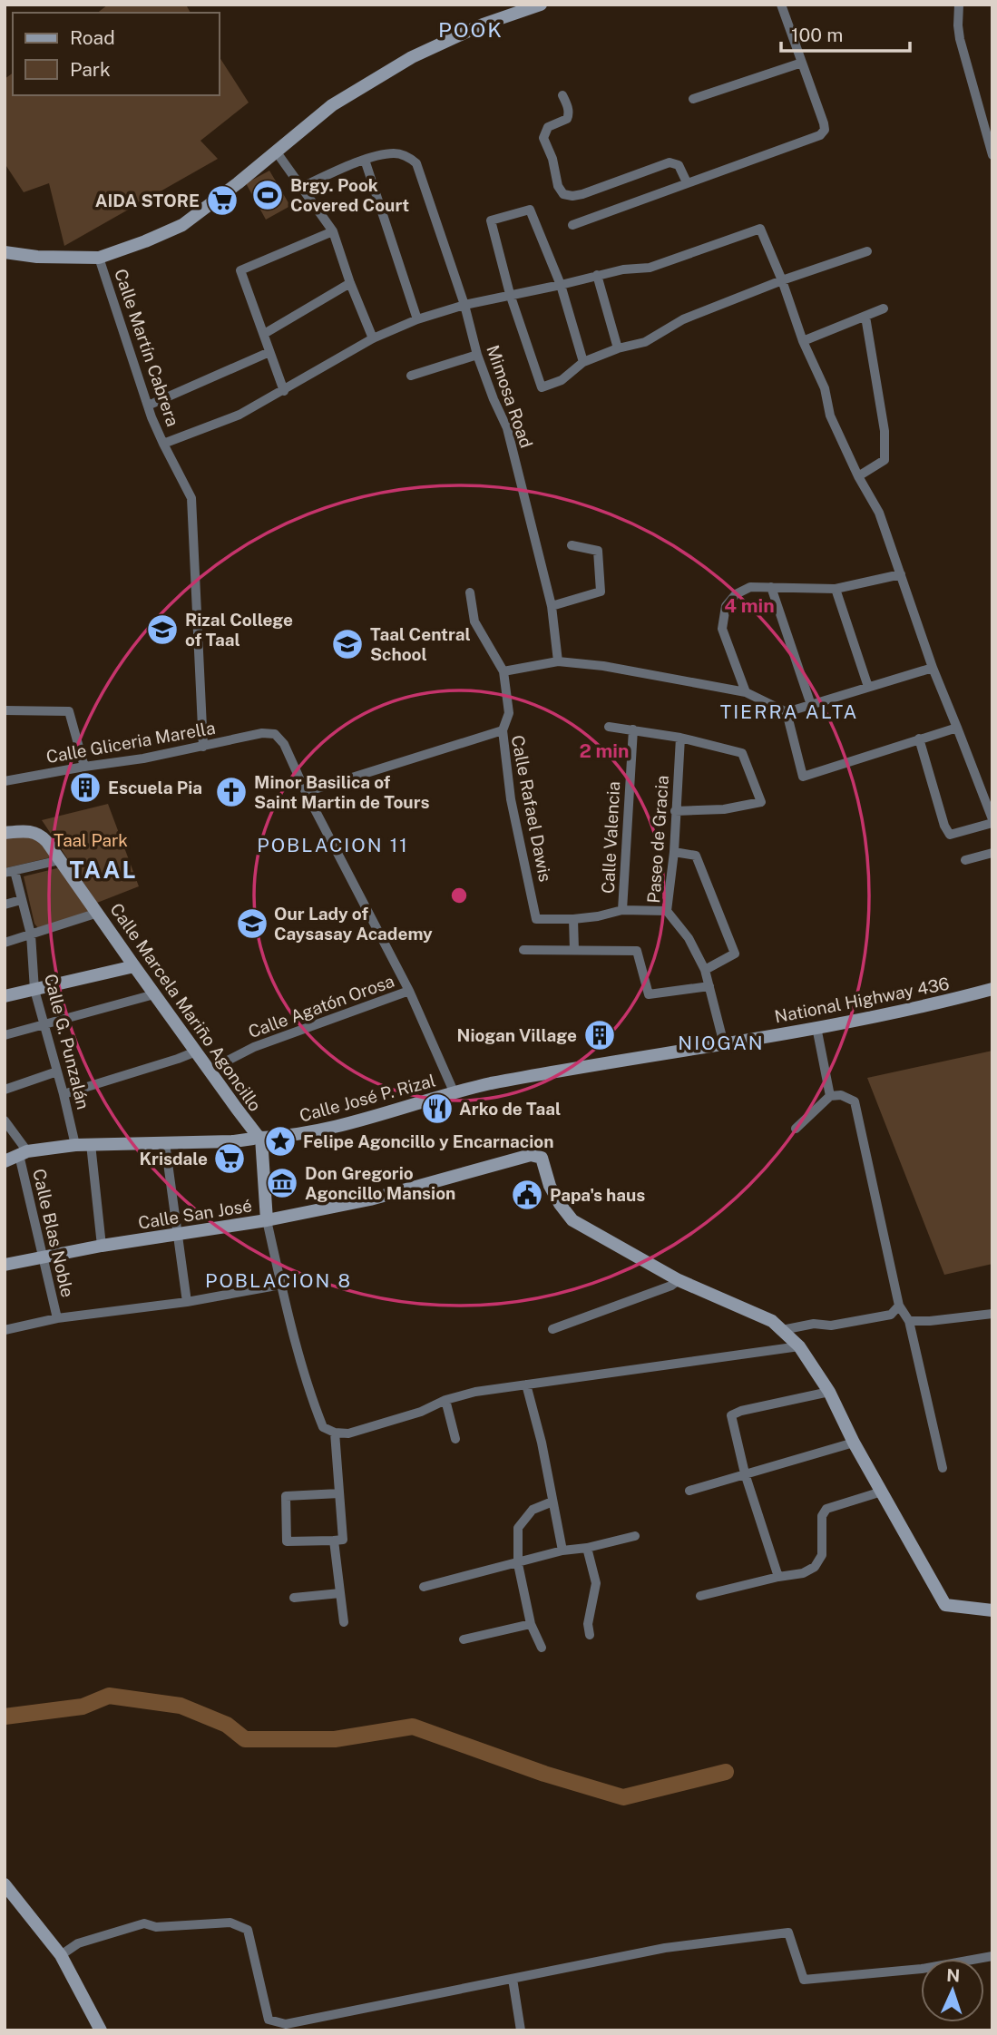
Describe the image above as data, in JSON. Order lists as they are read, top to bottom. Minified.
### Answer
{"streets":{"street":["Calle Martín Cabrera","Mimosa Road","Calle Gliceria Marella","Calle Rafael Dawis","Calle Valencia","Paseo de Gracia","National Highway 436","Calle Agatón Orosa","Calle Marcela Mariño Agoncillo","Calle G. Punzalán","Calle José P. Rizal","Calle San José","Calle Blas Noble"]},"crossings":[["Calle Martín Cabrera","Calle Gliceria Marella"],["Calle Gliceria Marella","Calle Rafael Dawis"],["Calle Rafael Dawis","Calle Valencia"],["Calle Rafael Dawis","Paseo de Gracia"],["Paseo de Gracia","National Highway 436"],["National Highway 436","Calle José P. Rizal"],["Calle Agatón Orosa","Calle Marcela Mariño Agoncillo"],["Calle Marcela Mariño Agoncillo","Calle José P. Rizal"],["Calle G. Punzalán","Calle José P. Rizal"],["Calle José P. Rizal","Calle Blas Noble"],["Calle San José","Calle Blas Noble"]],"districts":["POOK","TIERRA ALTA","POBLACION 11","TAAL","NIOGAN","POBLACION 8"],"parks":["Taal Park"],"places":{"sports":["Brgy. Pook Covered Court"],"supermarket":["AIDA STORE","Krisdale"],"school or university":["Rizal College of Taal","Taal Central School","Our Lady of Caysasay Academy"],"building":["Escuela Pia","Niogan Village"],"church":["Minor Basilica of Saint Martin de Tours"],"restaurant":["Arko de Taal"],"place":["Felipe Agoncillo y Encarnacion"],"museum":["Don Gregorio Agoncillo Mansion"],"public building":["Papa's haus"]},"legend":["Road","Park"],"scale_bar":"100 m","north":"top","rings":["4 min","2 min"]}
